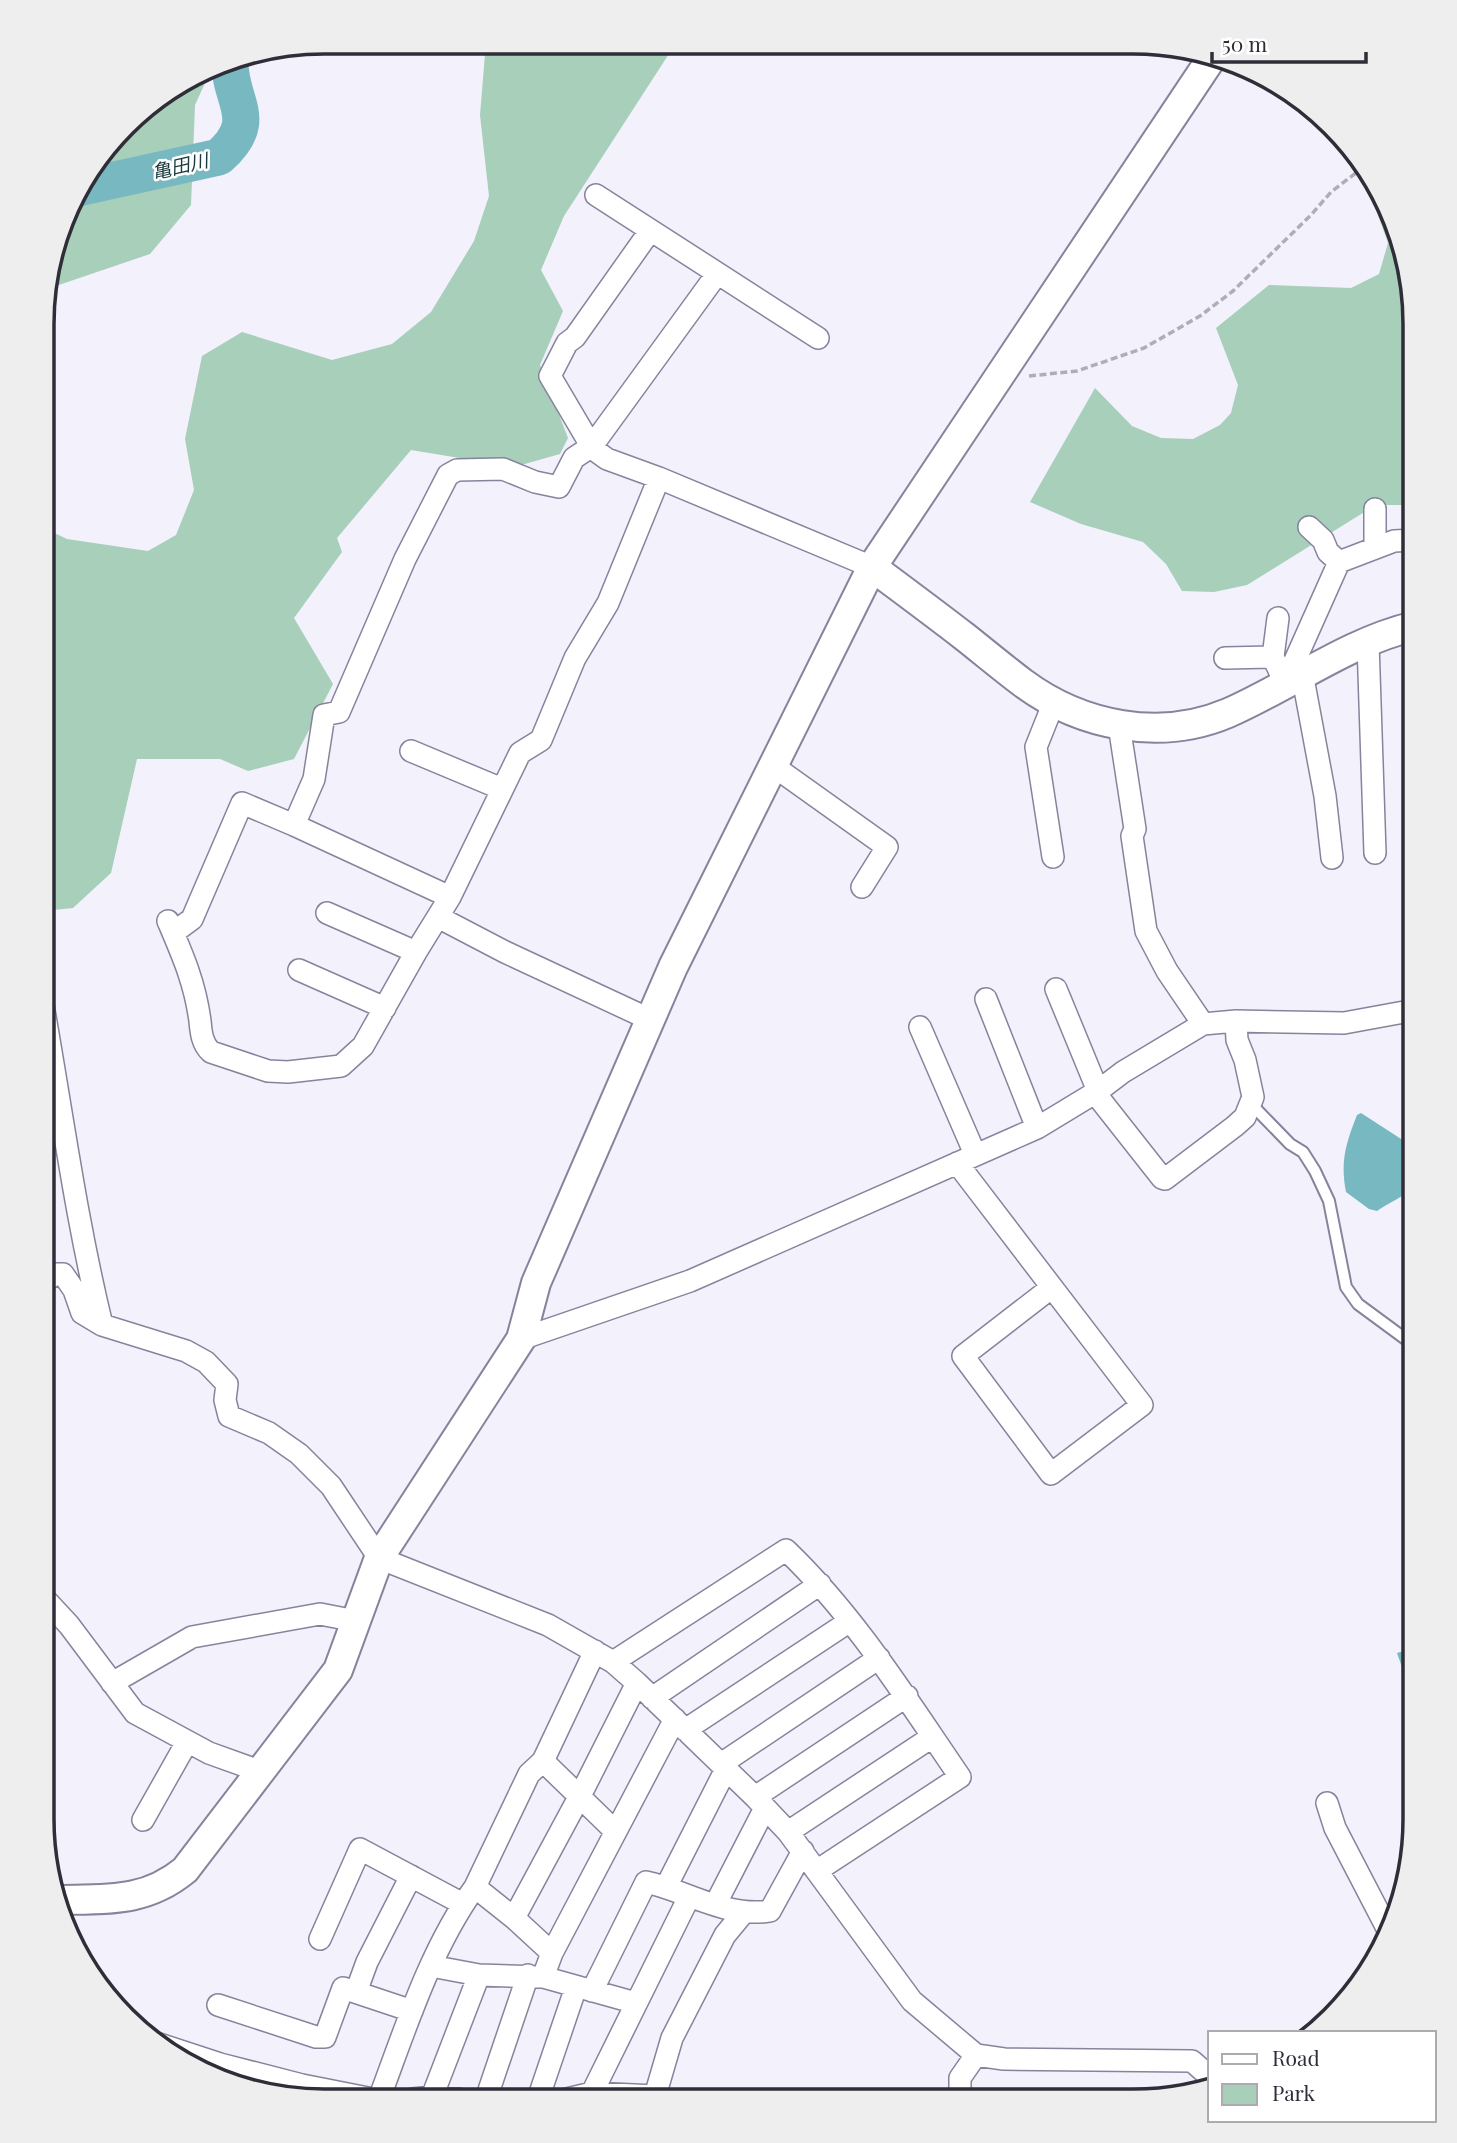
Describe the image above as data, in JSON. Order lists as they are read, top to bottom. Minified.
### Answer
{"water":["亀田川"],"legend":["Road","Park"],"scale_bar":"50 m"}
